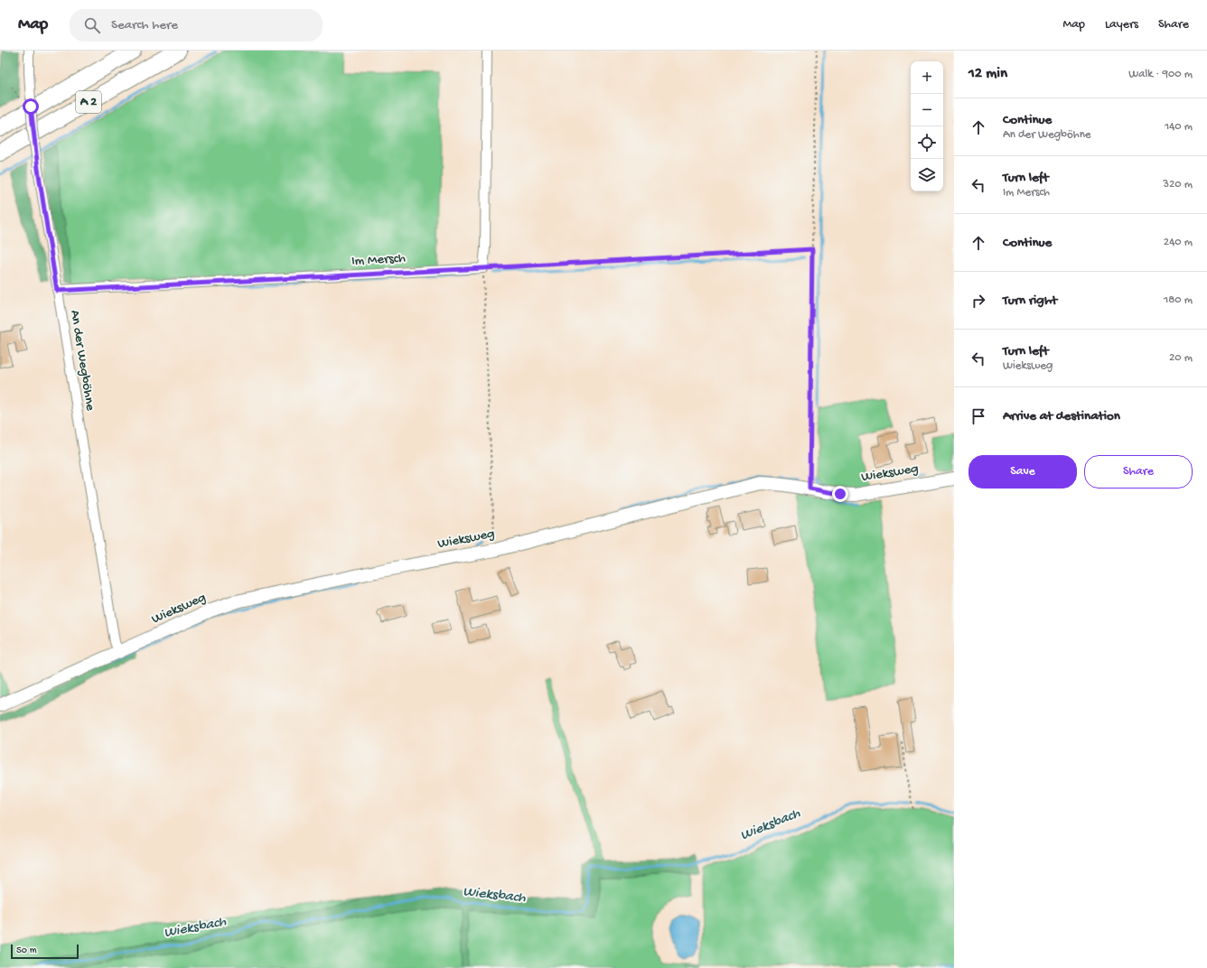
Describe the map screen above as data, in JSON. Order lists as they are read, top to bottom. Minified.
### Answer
{"streets":{"highway":["A 2"],"street":["Im Mersch","An der Wegböhne","Wieksweg"]},"crossings":[["Im Mersch","An der Wegböhne"],["An der Wegböhne","Wieksweg"]],"water":["Wieksbach"],"scale_bar":"50 m","page":{"header":"Map","search":"Search here","nav":["Map","Layers","Share"],"heading":["12 min","Walk · 900 m"],"map_buttons":["+","−"],"list":[["Continue","An der Wegböhne","140 m"],["Turn left","Im Mersch","320 m"],["Continue","240 m"],["Turn right","180 m"],["Turn left","Wieksweg","20 m"],"Arrive at destination"],"buttons":["Save","Share"],"scale":"50 m"}}
